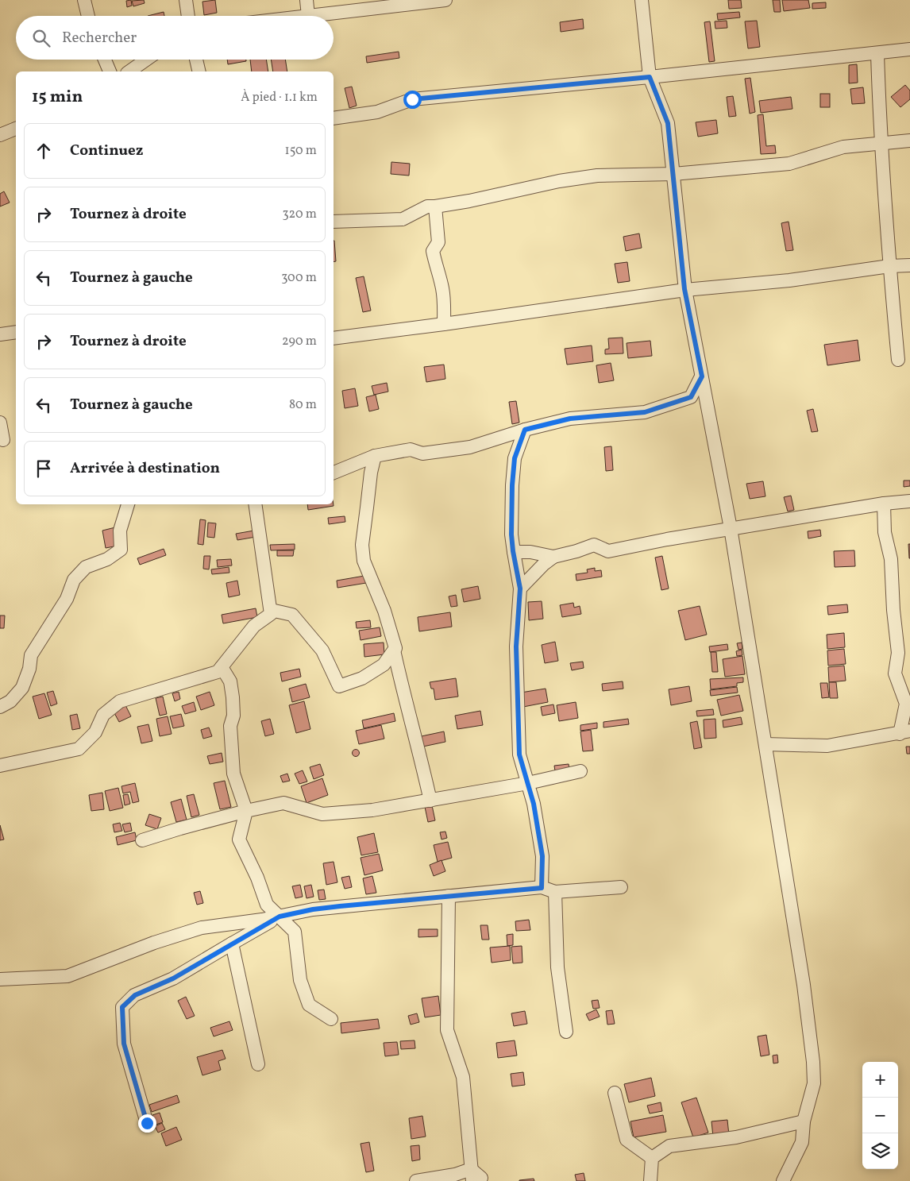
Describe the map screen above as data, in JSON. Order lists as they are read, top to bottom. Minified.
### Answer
{"page":{"search":"Rechercher","heading":["15 min","À pied · 1.1 km"],"list":[["Continuez","150 m"],["Tournez à droite","320 m"],["Tournez à gauche","300 m"],["Tournez à droite","290 m"],["Tournez à gauche","80 m"],"Arrivée à destination"],"map_buttons":["+","−"]}}
